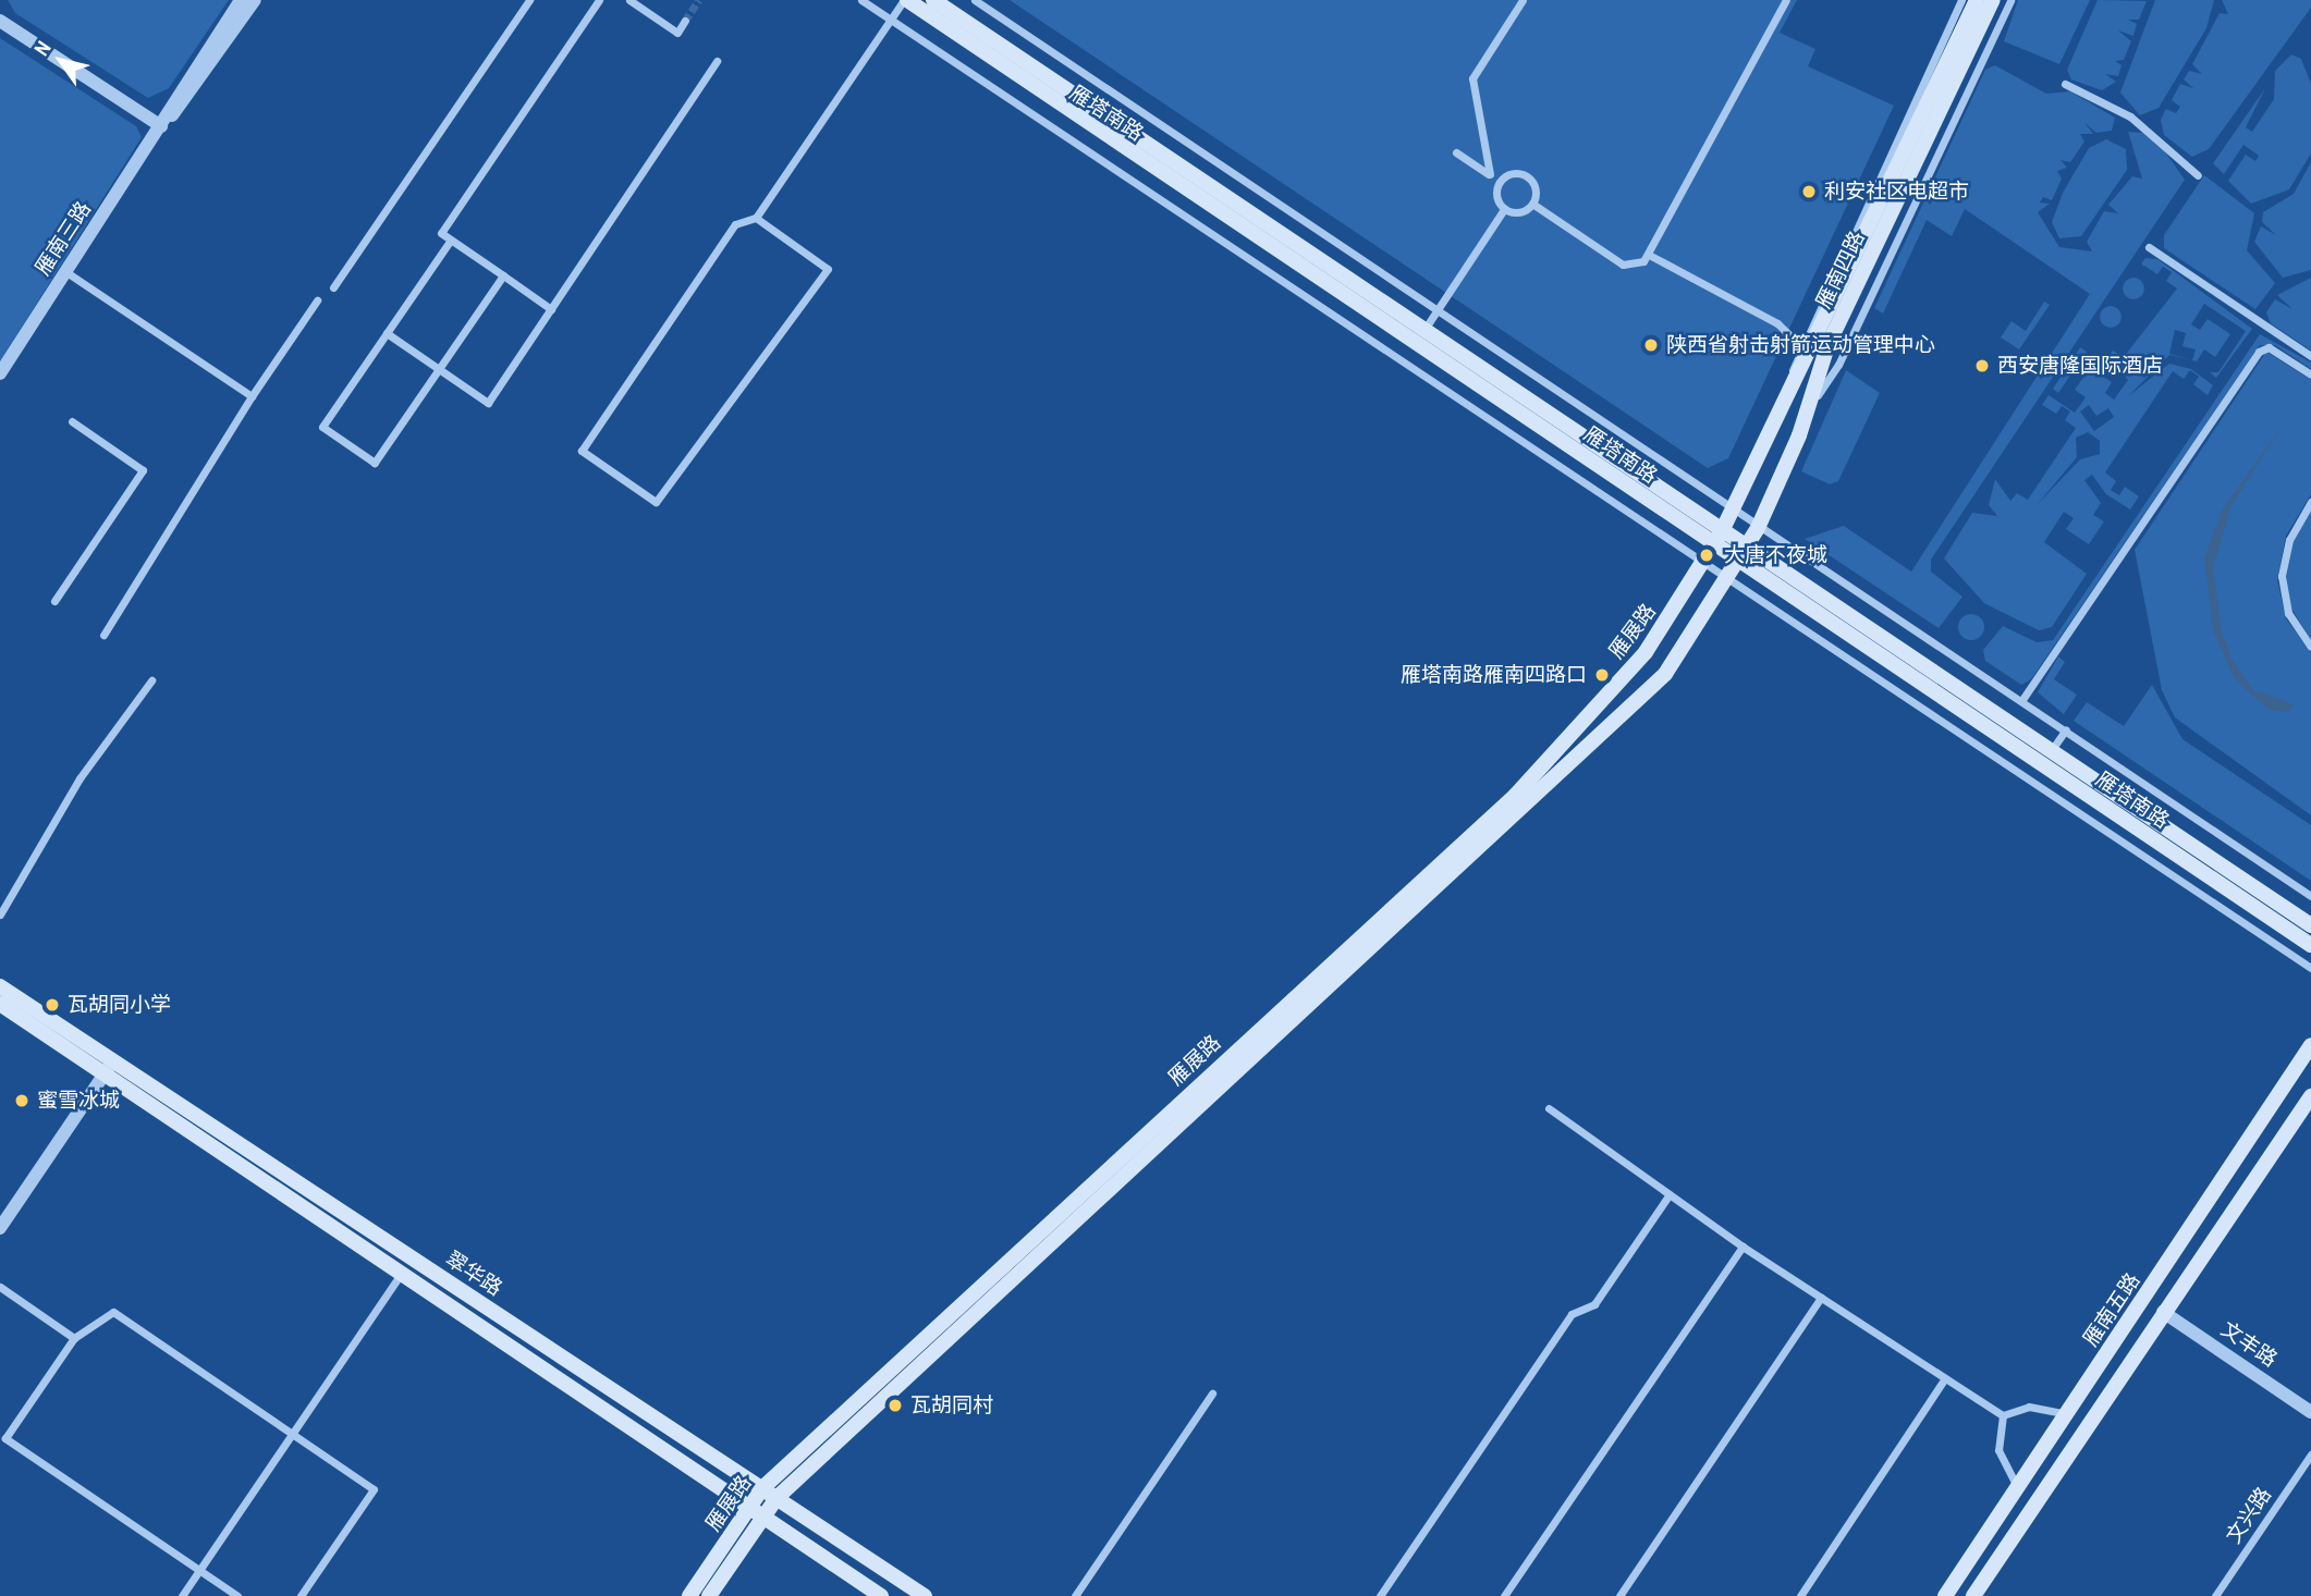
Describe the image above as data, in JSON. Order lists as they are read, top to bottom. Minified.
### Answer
{"streets":{"main road":["雁塔南路","雁南四路","雁展路","翠华路","雁南五路"],"street":["雁南三路","文丰路","文兴路"]},"crossings":[["雁塔南路","雁南四路"],["雁塔南路","雁展路"],["雁南四路","雁展路"],["雁展路","翠华路"],["雁南五路","文丰路"]],"places":["利安社区电超市","陕西省射击射箭运动管理中心","西安唐隆国际酒店","大唐不夜城","雁塔南路雁南四路口","瓦胡同小学","蜜雪冰城","瓦胡同村"],"north":"top left"}
